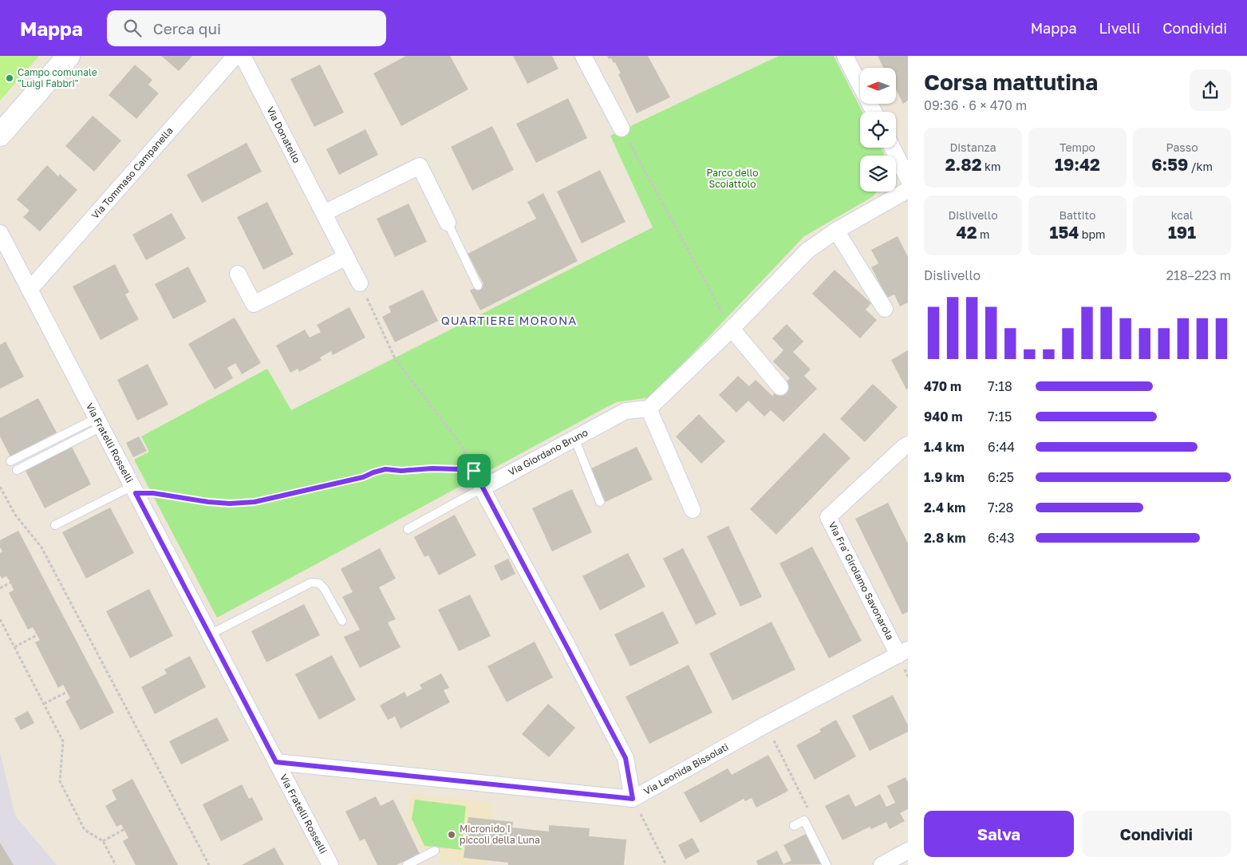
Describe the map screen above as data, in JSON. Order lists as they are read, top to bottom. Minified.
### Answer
{"streets":{"street":["Via Donatello","Via Tommaso Campanella","Via Fratelli Rosselli","Via Giordano Bruno","Via Fra' Girolamo Savonarola","Via Leonida Bissolati"]},"crossings":[["Via Tommaso Campanella","Via Fratelli Rosselli"],["Via Fratelli Rosselli","Via Leonida Bissolati"],["Via Fra' Girolamo Savonarola","Via Leonida Bissolati"]],"districts":["QUARTIERE MORONA"],"parks":["Parco dello Scoiattolo"],"places":["Campo comunale \"Luigi Fabbri\"","Micronido I piccoli della Luna"],"north":"left","page":{"header":"Mappa","search":"Cerca qui","nav":["Mappa","Livelli","Condividi"],"heading":["Corsa mattutina","09:36 · 6 × 470 m"],"stats":[["Distanza","2.82 km"],["Tempo","19:42"],["Passo","6:59 /km"],["Dislivello","42 m"],["Battito","154 bpm"],["kcal","191"]],"chart":["Dislivello","218–223 m"],"list":[{"name":"470 m","note":"7:18"},{"name":"940 m","note":"7:15"},{"name":"1.4 km","note":"6:44"},{"name":"1.9 km","note":"6:25"},{"name":"2.4 km","note":"7:28"},{"name":"2.8 km","note":"6:43"}],"buttons":["Salva","Condividi"]}}
